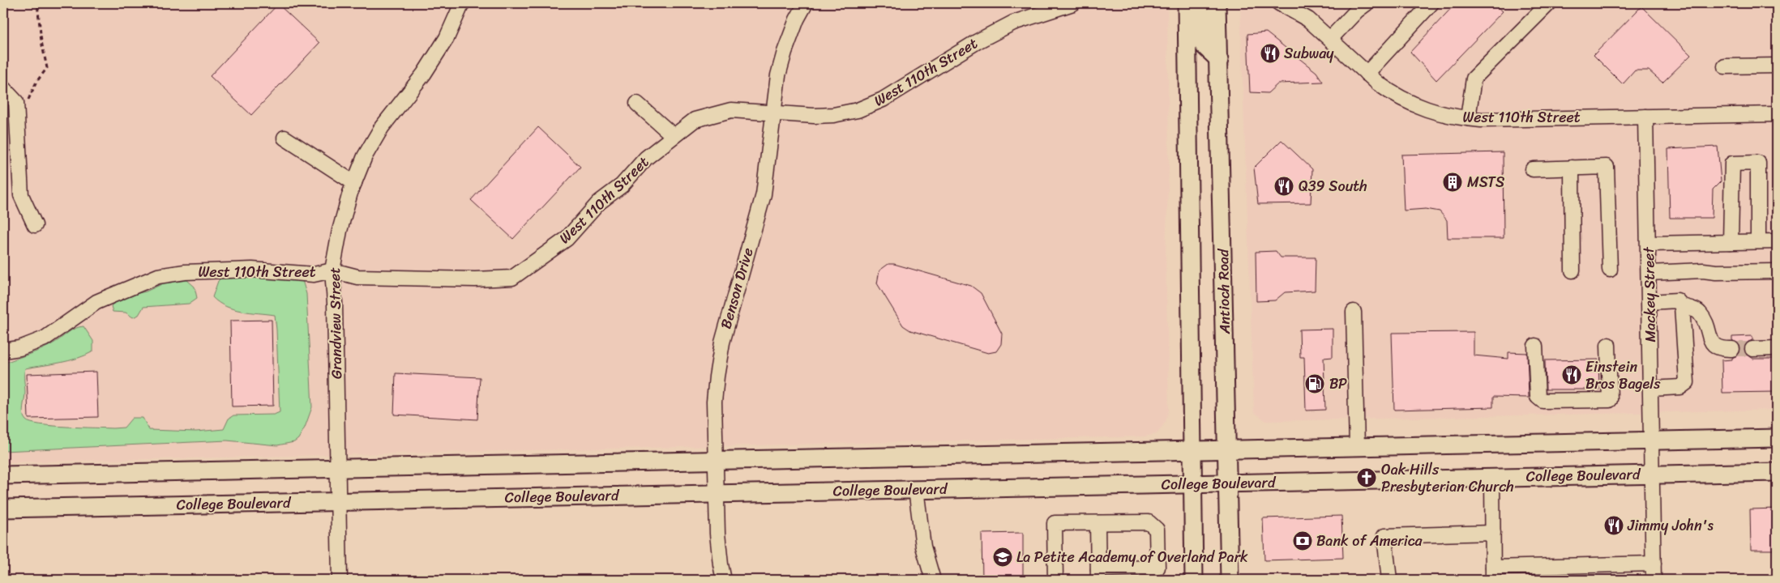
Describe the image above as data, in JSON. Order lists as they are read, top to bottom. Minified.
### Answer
{"streets":{"main road":["Antioch Road","College Boulevard"],"street":["West 110th Street","Benson Drive","Mackey Street","Grandview Street"]},"crossings":[["West 110th Street","Benson Drive"],["West 110th Street","Mackey Street"],["West 110th Street","Grandview Street"],["Benson Drive","College Boulevard"],["Antioch Road","College Boulevard"],["Mackey Street","College Boulevard"],["Grandview Street","College Boulevard"]],"places":{"restaurant":["Subway","Q39 South","Einstein Bros Bagels","Jimmy John's"],"building":["MSTS"],"fuel station":["BP"],"church":["Oak Hills Presbyterian Church"],"bank":["Bank of America"],"school or university":["La Petite Academy of Overland Park"]}}
